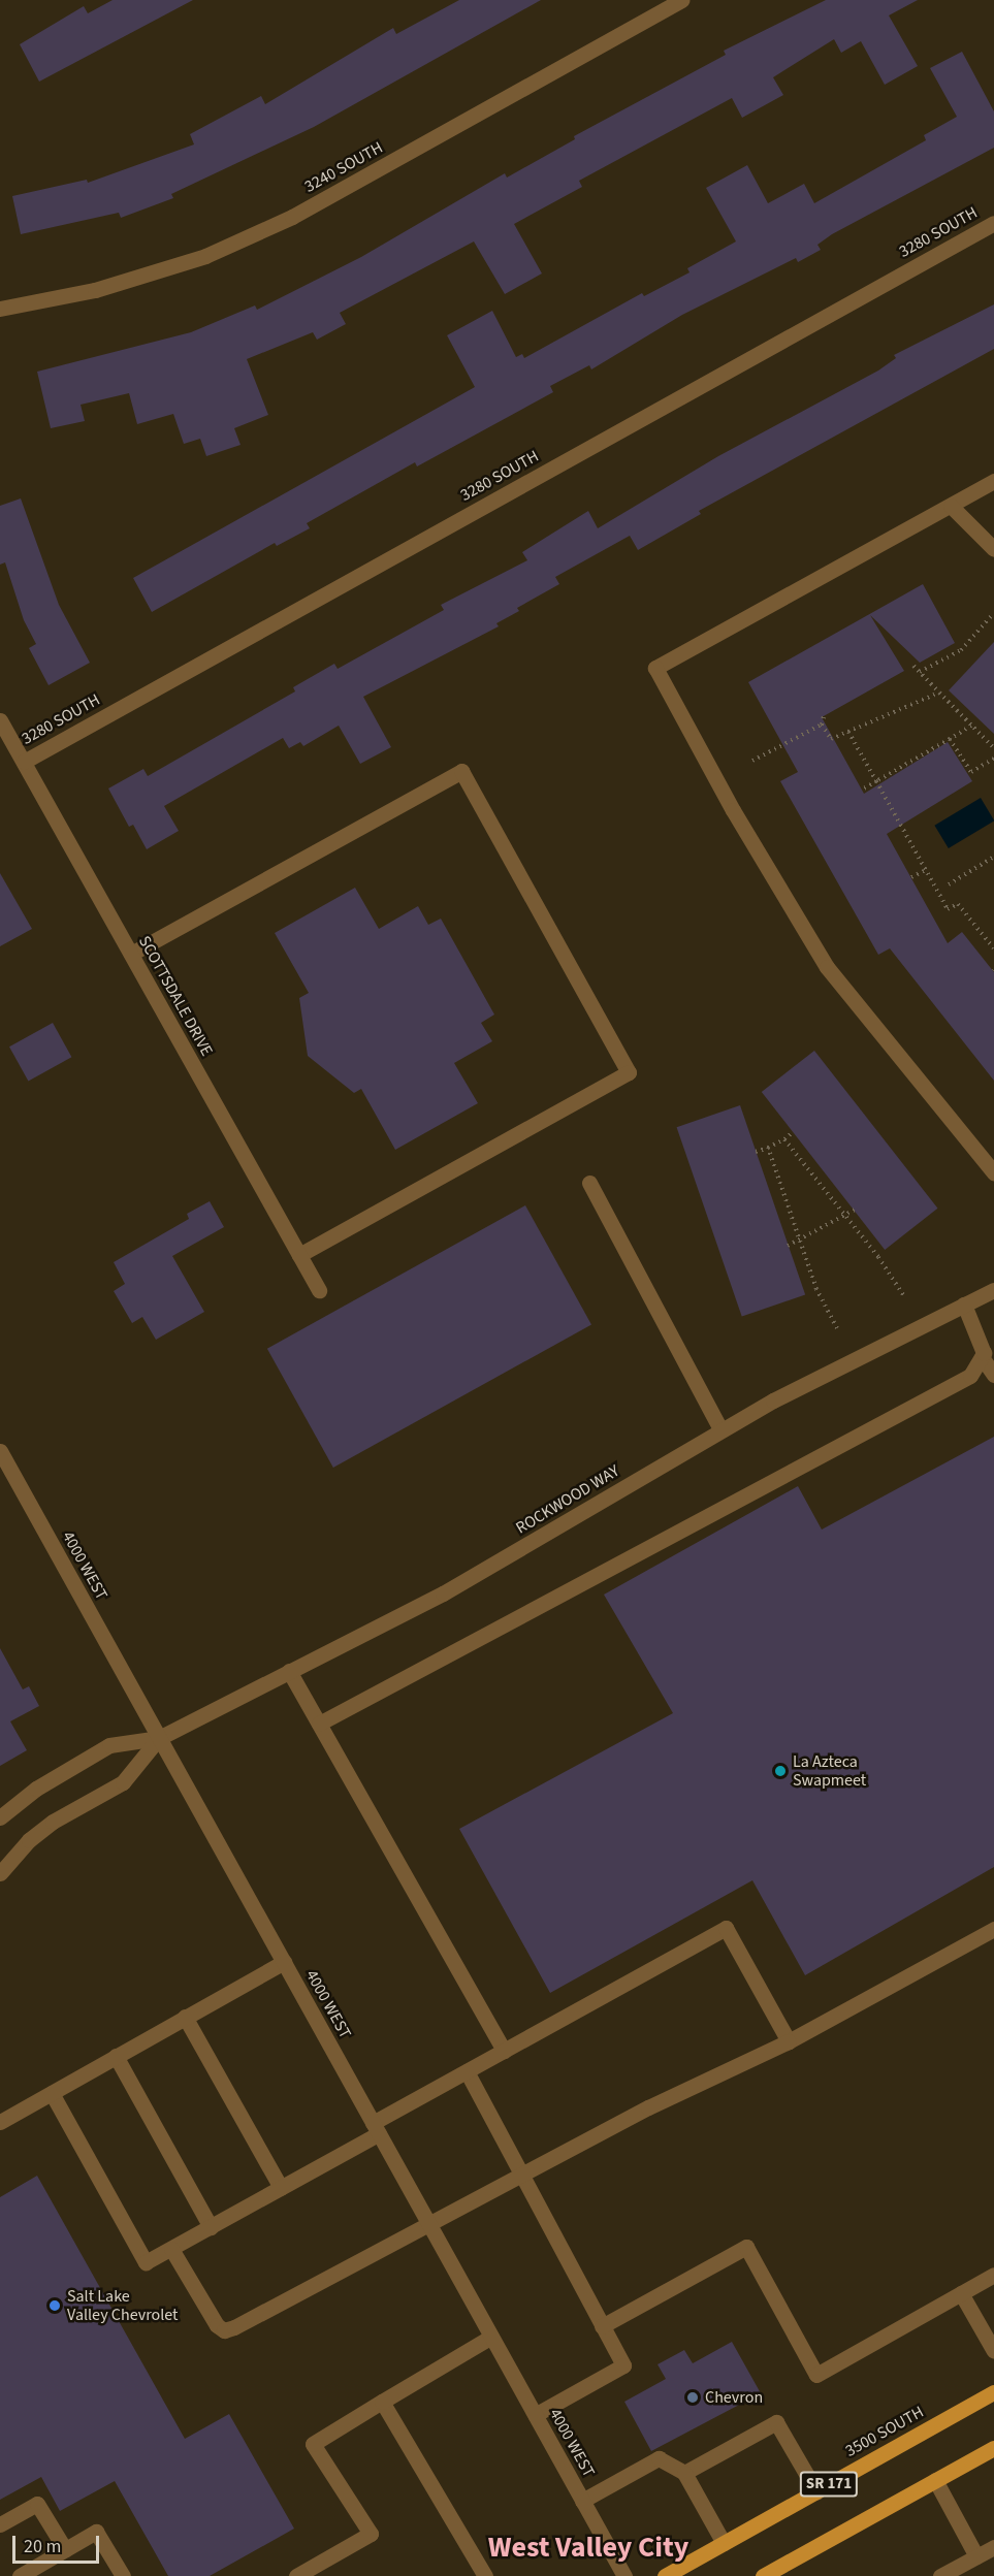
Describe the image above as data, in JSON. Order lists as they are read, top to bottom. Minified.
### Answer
{"streets":{"main road":["3500 SOUTH","SR 171"],"street":["3240 SOUTH","3280 SOUTH","SCOTTSDALE DRIVE","ROCKWOOD WAY","4000 WEST"]},"crossings":[["3280 SOUTH","SCOTTSDALE DRIVE"],["ROCKWOOD WAY","4000 WEST"]],"districts":["West Valley City"],"places":["La Azteca Swapmeet","Salt Lake Valley Chevrolet","Chevron"],"scale_bar":"20 m"}
